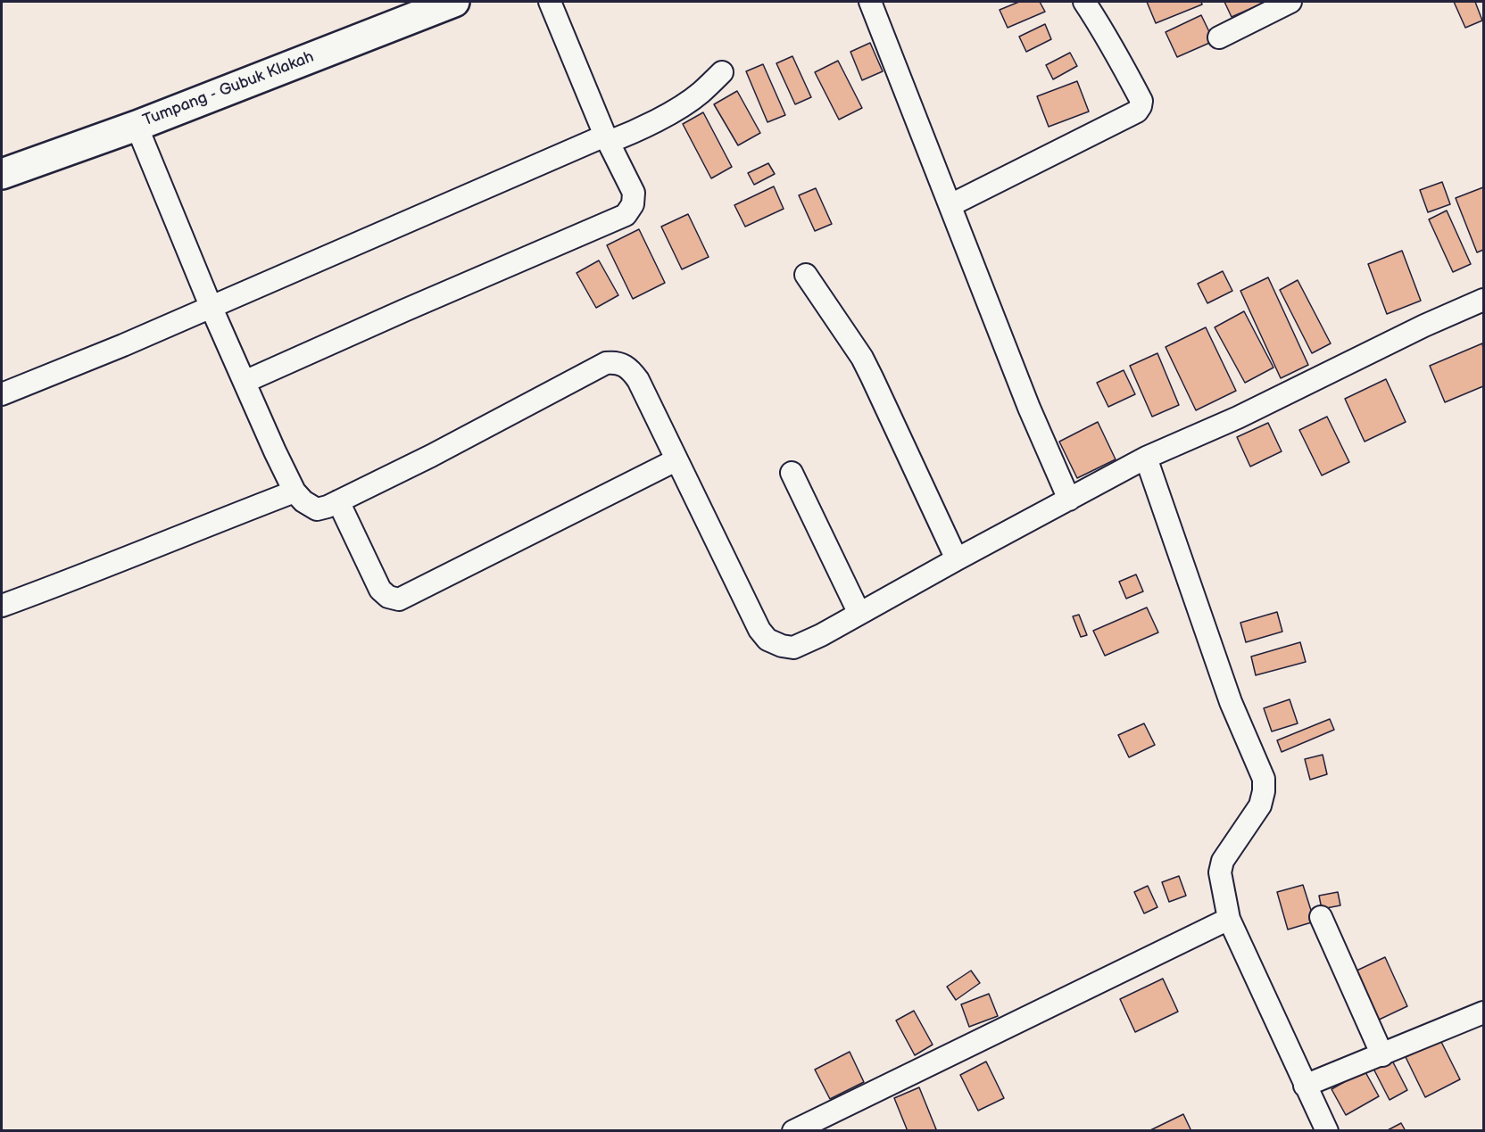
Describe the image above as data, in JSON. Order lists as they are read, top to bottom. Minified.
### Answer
{"streets":{"main road":["Tumpang - Gubuk Klakah"]}}
